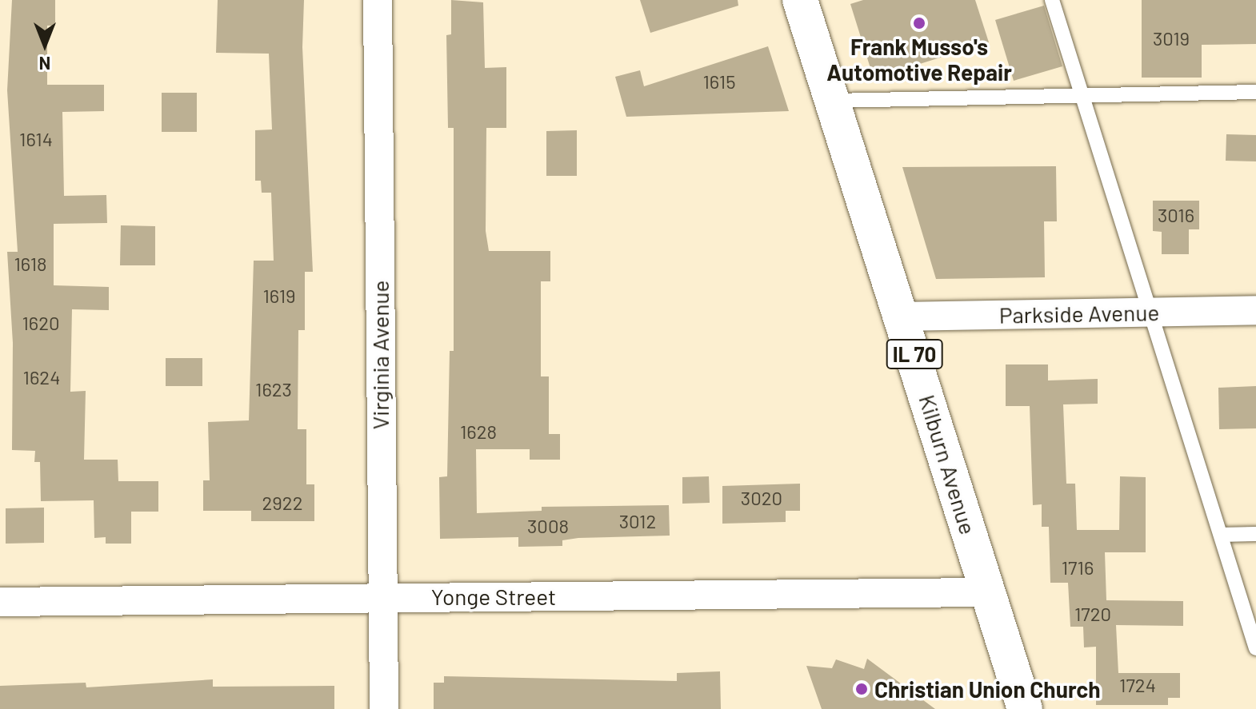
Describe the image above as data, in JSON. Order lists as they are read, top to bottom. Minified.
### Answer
{"streets":{"main road":["IL 70","Kilburn Avenue"],"street":["Parkside Avenue","Virginia Avenue","Yonge Street"]},"crossings":[["Parkside Avenue","Kilburn Avenue"],["Virginia Avenue","Yonge Street"],["Kilburn Avenue","Yonge Street"]],"places":["Frank Musso's Automotive Repair","Christian Union Church"],"house_numbers":["3019","1615","1614","3016","1618","1619","1620","1624","1623","1628","3020","2922","3012","3008","1716","1720","1724"],"north":"bottom"}
